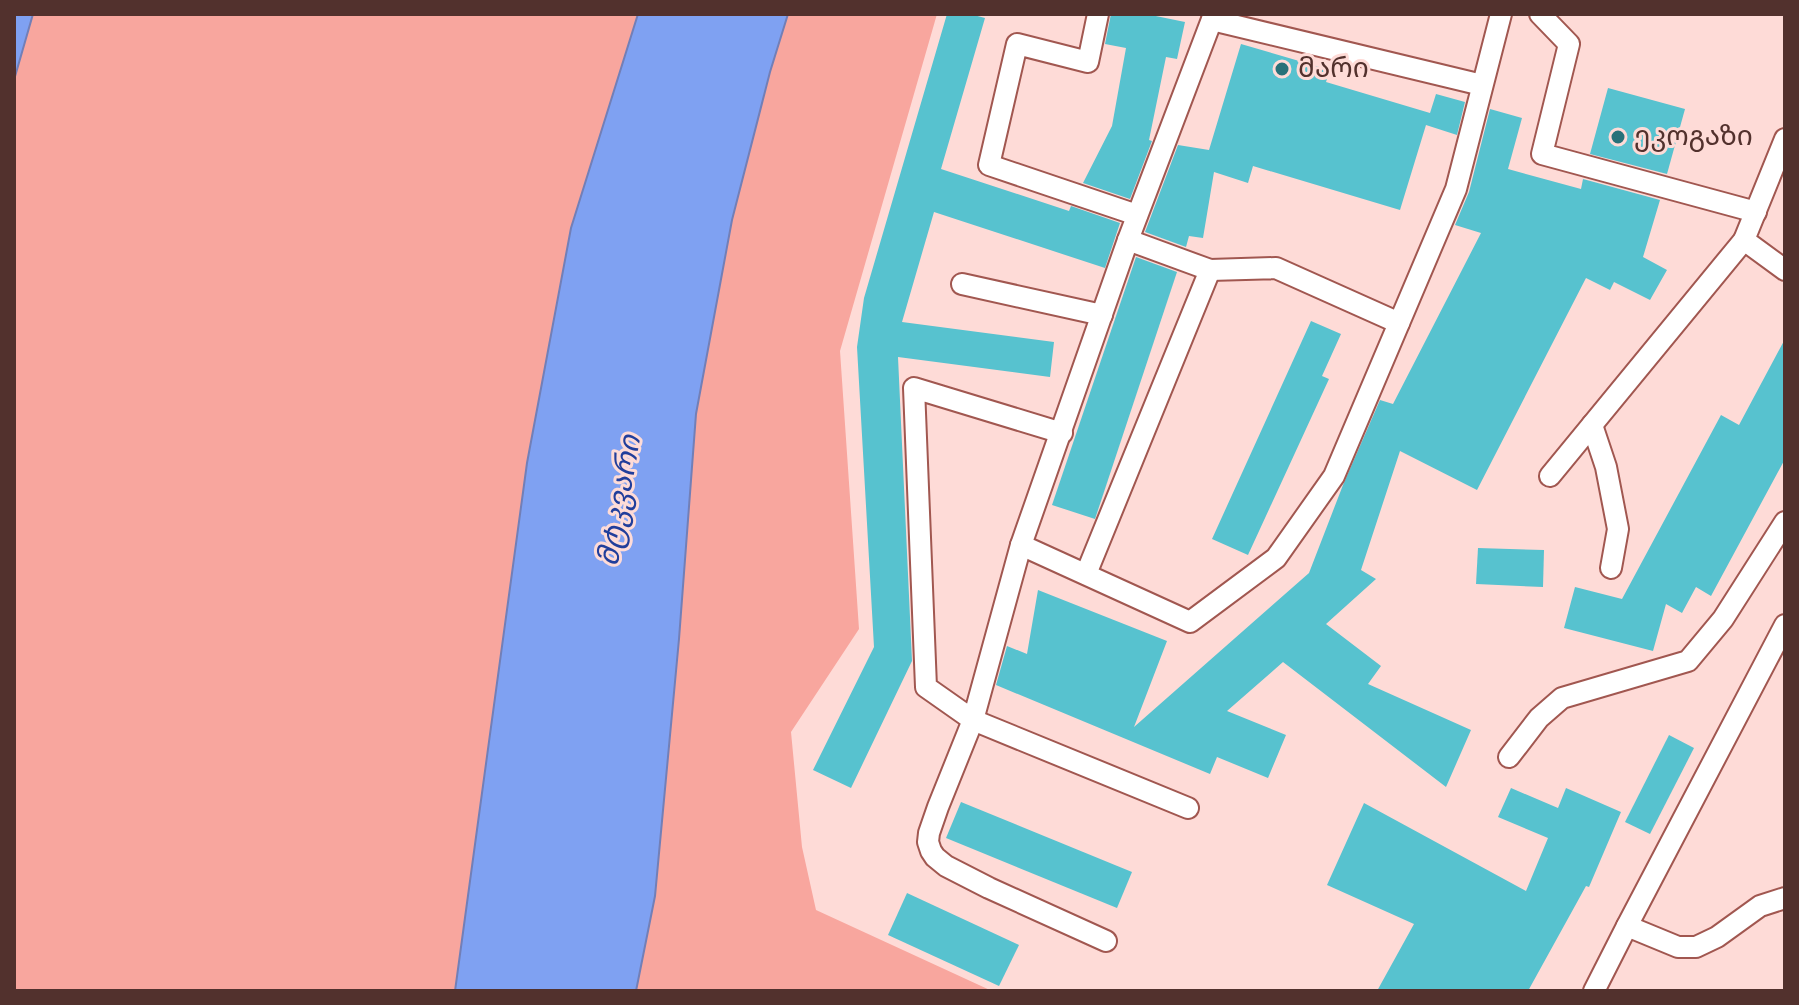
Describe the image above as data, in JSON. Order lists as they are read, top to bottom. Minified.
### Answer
{"water":["მტკვარი"],"places":["მარი","ეკოგაზი"]}
